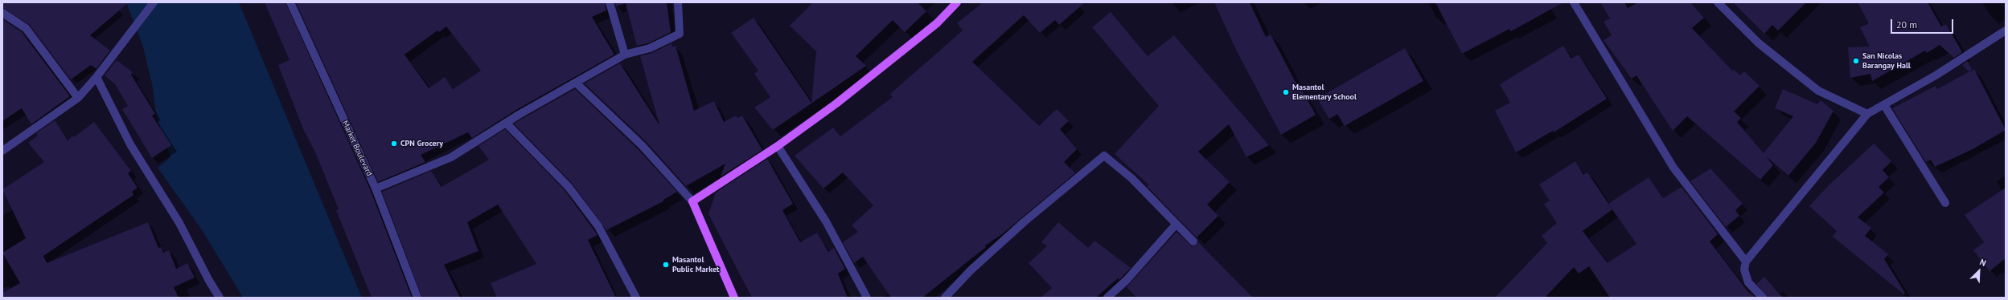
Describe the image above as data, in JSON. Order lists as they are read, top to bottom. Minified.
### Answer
{"streets":{"street":["Market Boulevard"]},"places":["San Nicolas Barangay Hall","Masantol Elementary School","CPN Grocery","Masantol Public Market"],"scale_bar":"20 m","north":"top right"}
